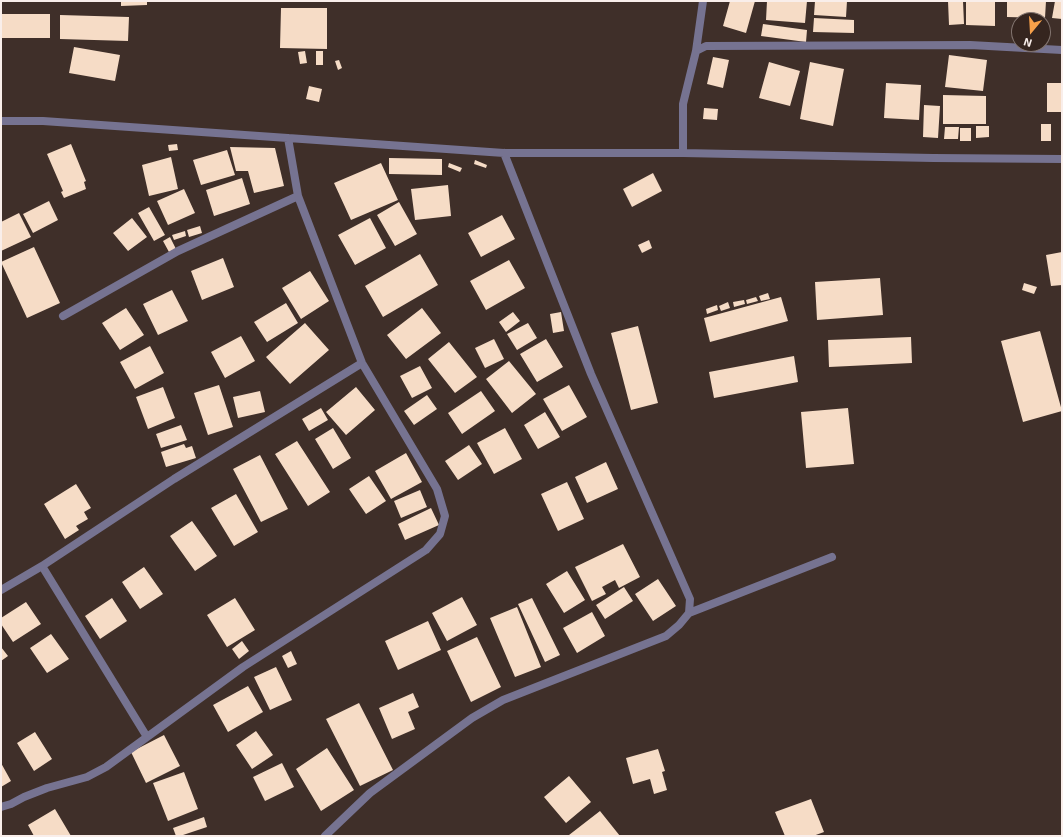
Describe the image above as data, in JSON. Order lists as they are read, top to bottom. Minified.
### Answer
{"north":"bottom"}
